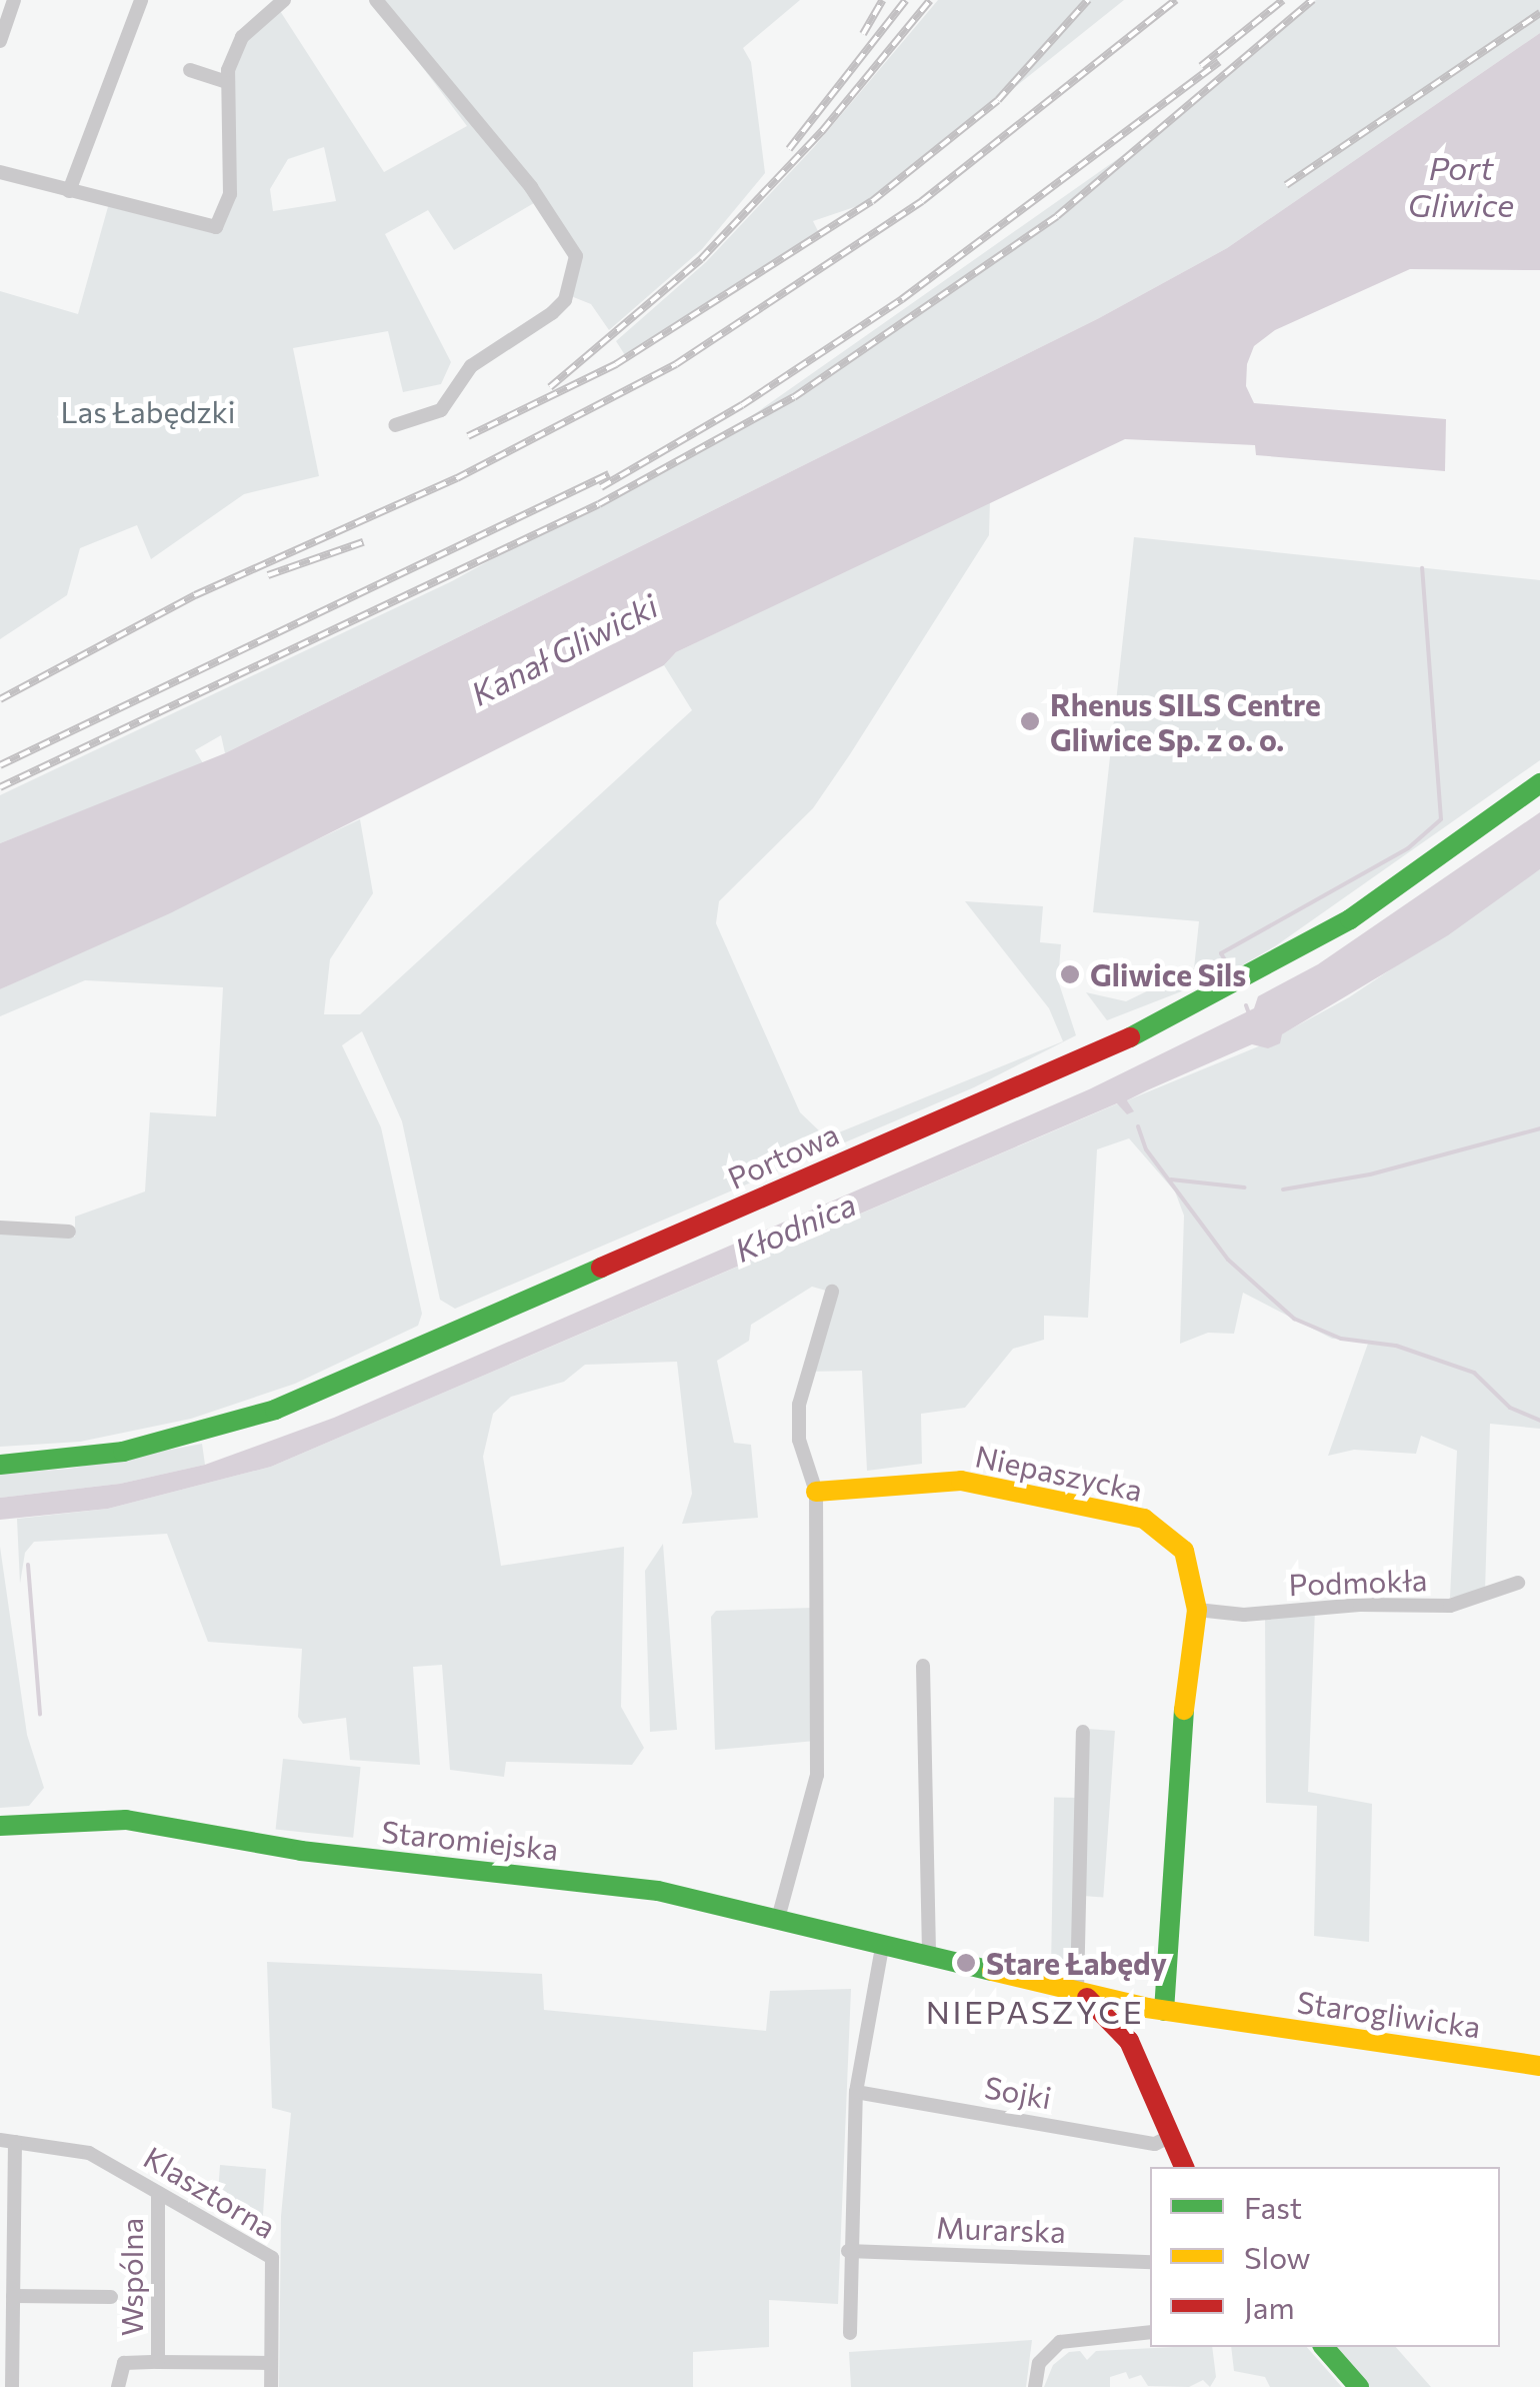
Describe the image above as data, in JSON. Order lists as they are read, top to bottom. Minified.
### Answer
{"streets":{"street":["Portowa","Niepaszycka","Podmokła","Staromiejska","Starogliwicka","Sojki","Klasztorna","Murarska","Wspólna"]},"crossings":[["Niepaszycka","Podmokła"],["Niepaszycka","Staromiejska"],["Staromiejska","Starogliwicka"],["Klasztorna","Wspólna"]],"districts":["NIEPASZYCE"],"water":["Port Gliwice","Kanał Gliwicki","Kłodnica"],"parks":["Las Łabędzki"],"places":["Rhenus SILS Centre Gliwice Sp. z o. o.","Gliwice Sils","Stare Łabędy"],"legend":["Fast","Slow","Jam"]}
